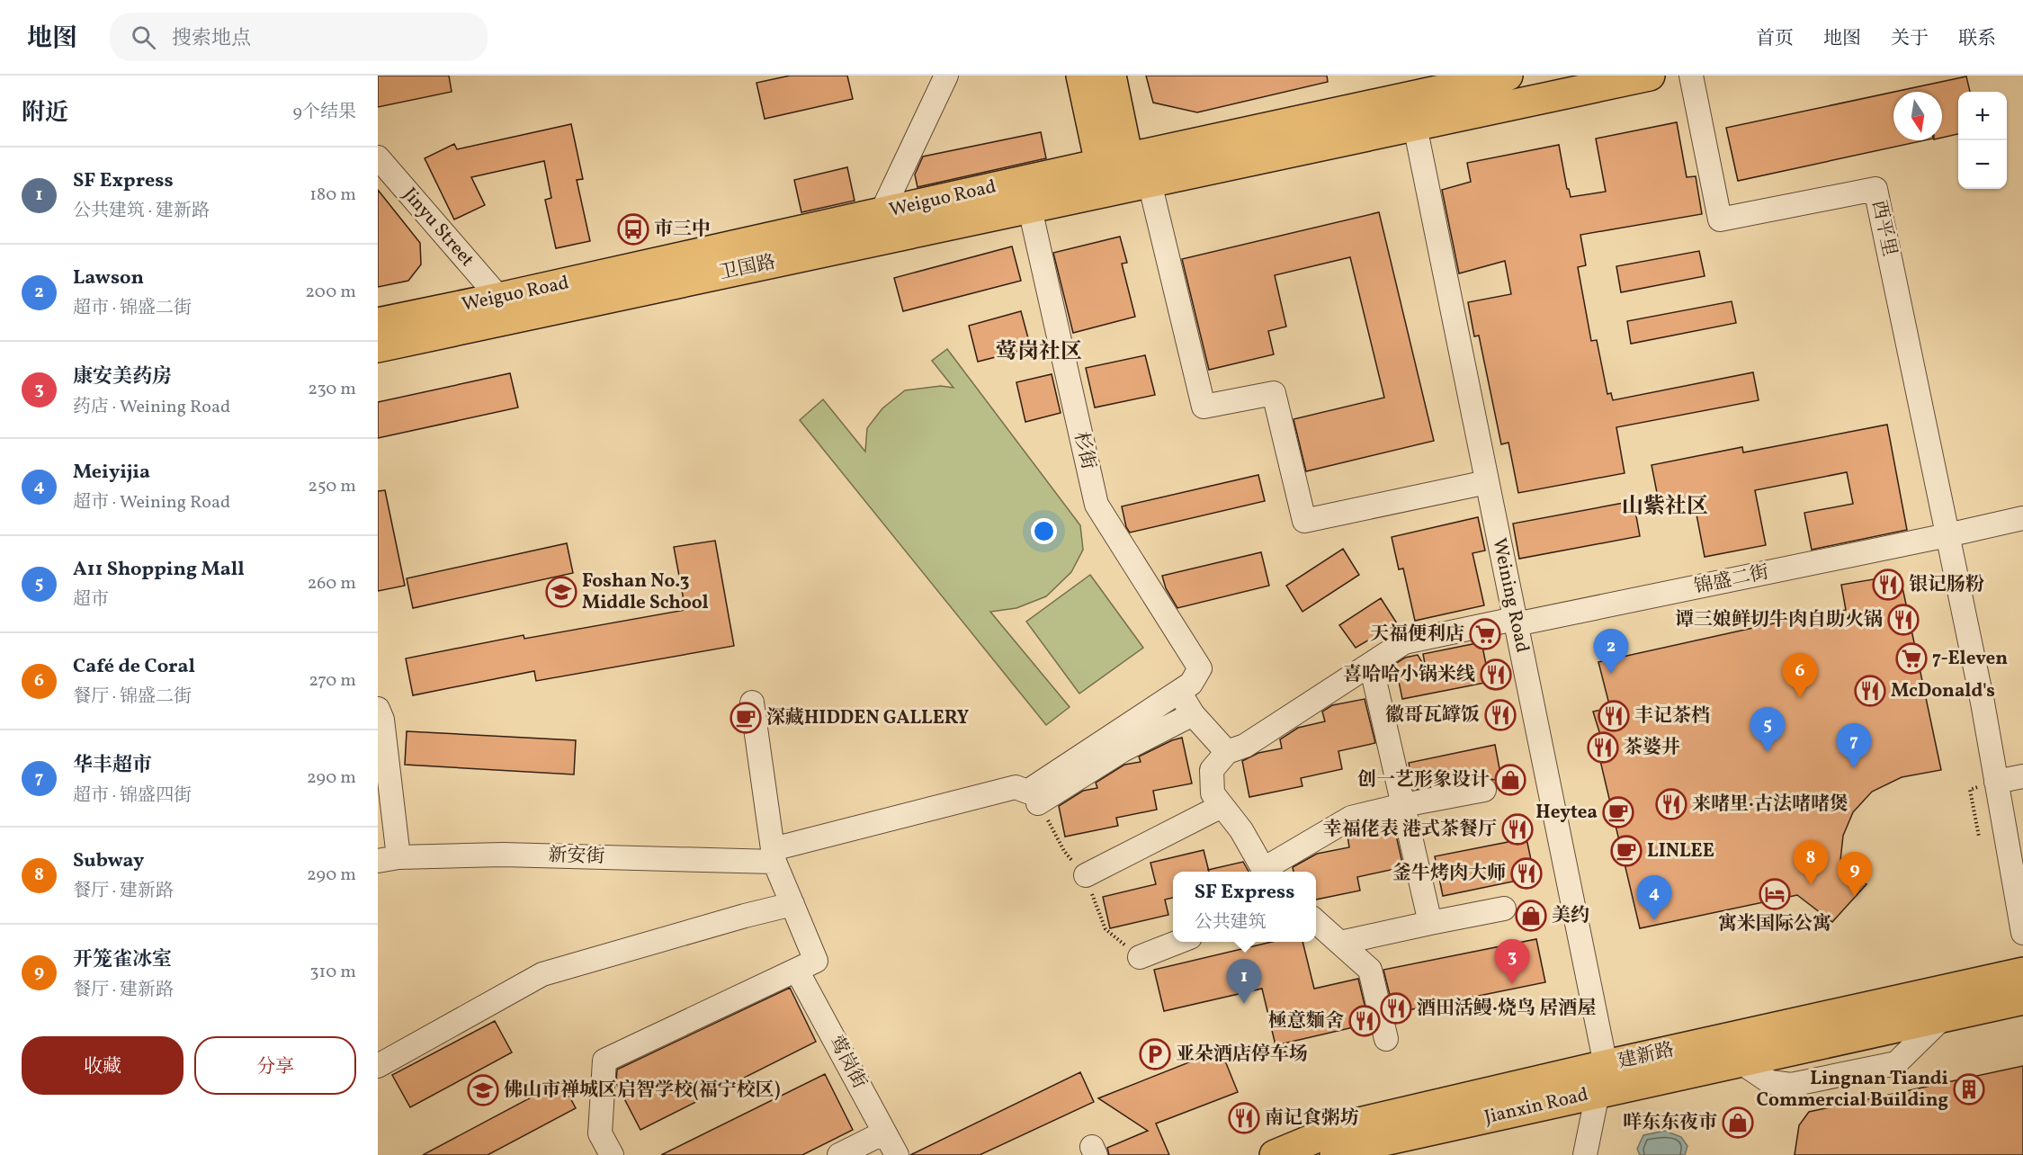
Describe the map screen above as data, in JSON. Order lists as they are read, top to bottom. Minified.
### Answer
{"streets":{"main road":["Weiguo Road","卫国路","建新路","Jianxin Road"],"street":["Jinyu Street","西平里","杉街","锦盛二街","Weining Road","新安街","莺岗街"]},"crossings":[["Weiguo Road","Jinyu Street"],["西平里","锦盛二街"],["卫国路","杉街"],["卫国路","Weining Road"],["锦盛二街","Weining Road"],["Weining Road","建新路"],["Weining Road","Jianxin Road"],["建新路","Jianxin Road"]],"districts":["莺岗社区","山紫社区"],"places":{"bus stop":["市三中"],"restaurant":["银记肠粉","谭三娘鲜切牛肉自助火锅","喜哈哈小锅米线","McDonald's","徽哥瓦罉饭","丰记茶档","茶婆井","来啫里·古法啫啫煲","幸福佬表 港式茶餐厅","釜牛烤肉大师","酒田活鳗·烧鸟 居酒屋","極意麵舍","南记食粥坊"],"school or university":["Foshan No.3 Middle School","佛山市禅城区启智学校(福宁校区)"],"supermarket":["天福便利店","7-Eleven"],"cafe":["深藏HIDDEN GALLERY","Heytea","LINLEE"],"shop":["创一艺形象设计","美约","咩东东夜市"],"hotel":["寓米国际公寓"],"parking":["亚朵酒店停车场"],"building":["Lingnan Tiandi Commercial Building"]},"north":"bottom","page":{"header":"地图","search":"搜索地点","nav":["首页","地图","关于","联系"],"heading":["附近","9个结果"],"map_buttons":["+","−"],"list":[{"mark":"1","name":"SF Express","note":"公共建筑 · 建新路","value":"180 m"},{"mark":"2","name":"Lawson","note":"超市 · 锦盛二街","value":"200 m"},{"mark":"3","name":"康安美药房","note":"药店 · Weining Road","value":"230 m"},{"mark":"4","name":"Meiyijia","note":"超市 · Weining Road","value":"250 m"},{"mark":"5","name":"A11 Shopping Mall","note":"超市","value":"260 m"},{"mark":"6","name":"Café de Coral","note":"餐厅 · 锦盛二街","value":"270 m"},{"mark":"7","name":"华丰超市","note":"超市 · 锦盛四街","value":"290 m"},{"mark":"8","name":"Subway","note":"餐厅 · 建新路","value":"290 m"},{"mark":"9","name":"开笼雀冰室","note":"餐厅 · 建新路","value":"310 m"}],"pins":["2","6","5","7","8","9","4","3","1"],"popup":["SF Express","公共建筑"],"buttons":["收藏","分享"]}}
